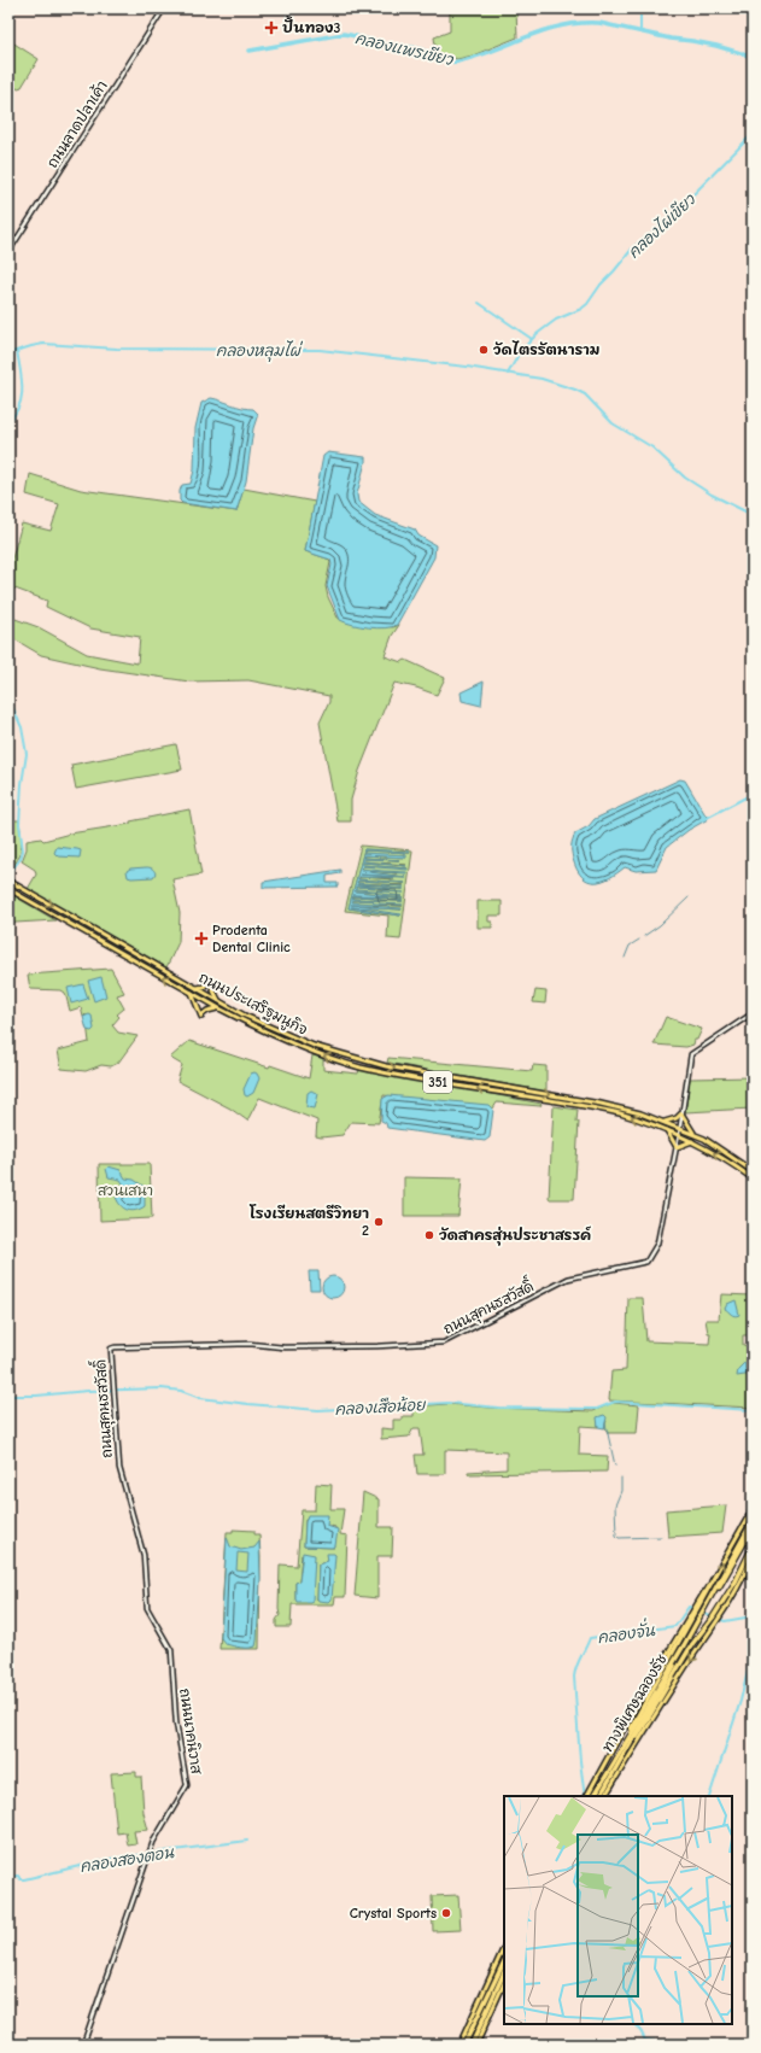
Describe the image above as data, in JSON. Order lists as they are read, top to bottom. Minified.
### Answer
{"streets":{"highway":["ทางพิเศษฉลองรัช"],"main road":["ถนนลาดปลาเค้า","ถนนประเสริฐมนูกิจ","351","ถนนสุคนธสวัสดิ์","ถนนนาคนิวาส"]},"crossings":[["ถนนประเสริฐมนูกิจ","ถนนสุคนธสวัสดิ์"],["ถนนสุคนธสวัสดิ์","ถนนนาคนิวาส"]],"water":["คลองแพรเขียว","คลองไผ่เขียว","คลองหลุมไผ่","คลองเสือน้อย","คลองจั่น","คลองสองตอน"],"parks":["สวนเสนา"],"places":{"health":["ปั้นทอง3","Prodenta Dental Clinic"],"other":["วัดไตรรัตนาราม","โรงเรียนสตรีวิทยา 2","วัดสาครสุ่นประชาสรรค์","Crystal Sports"]}}
